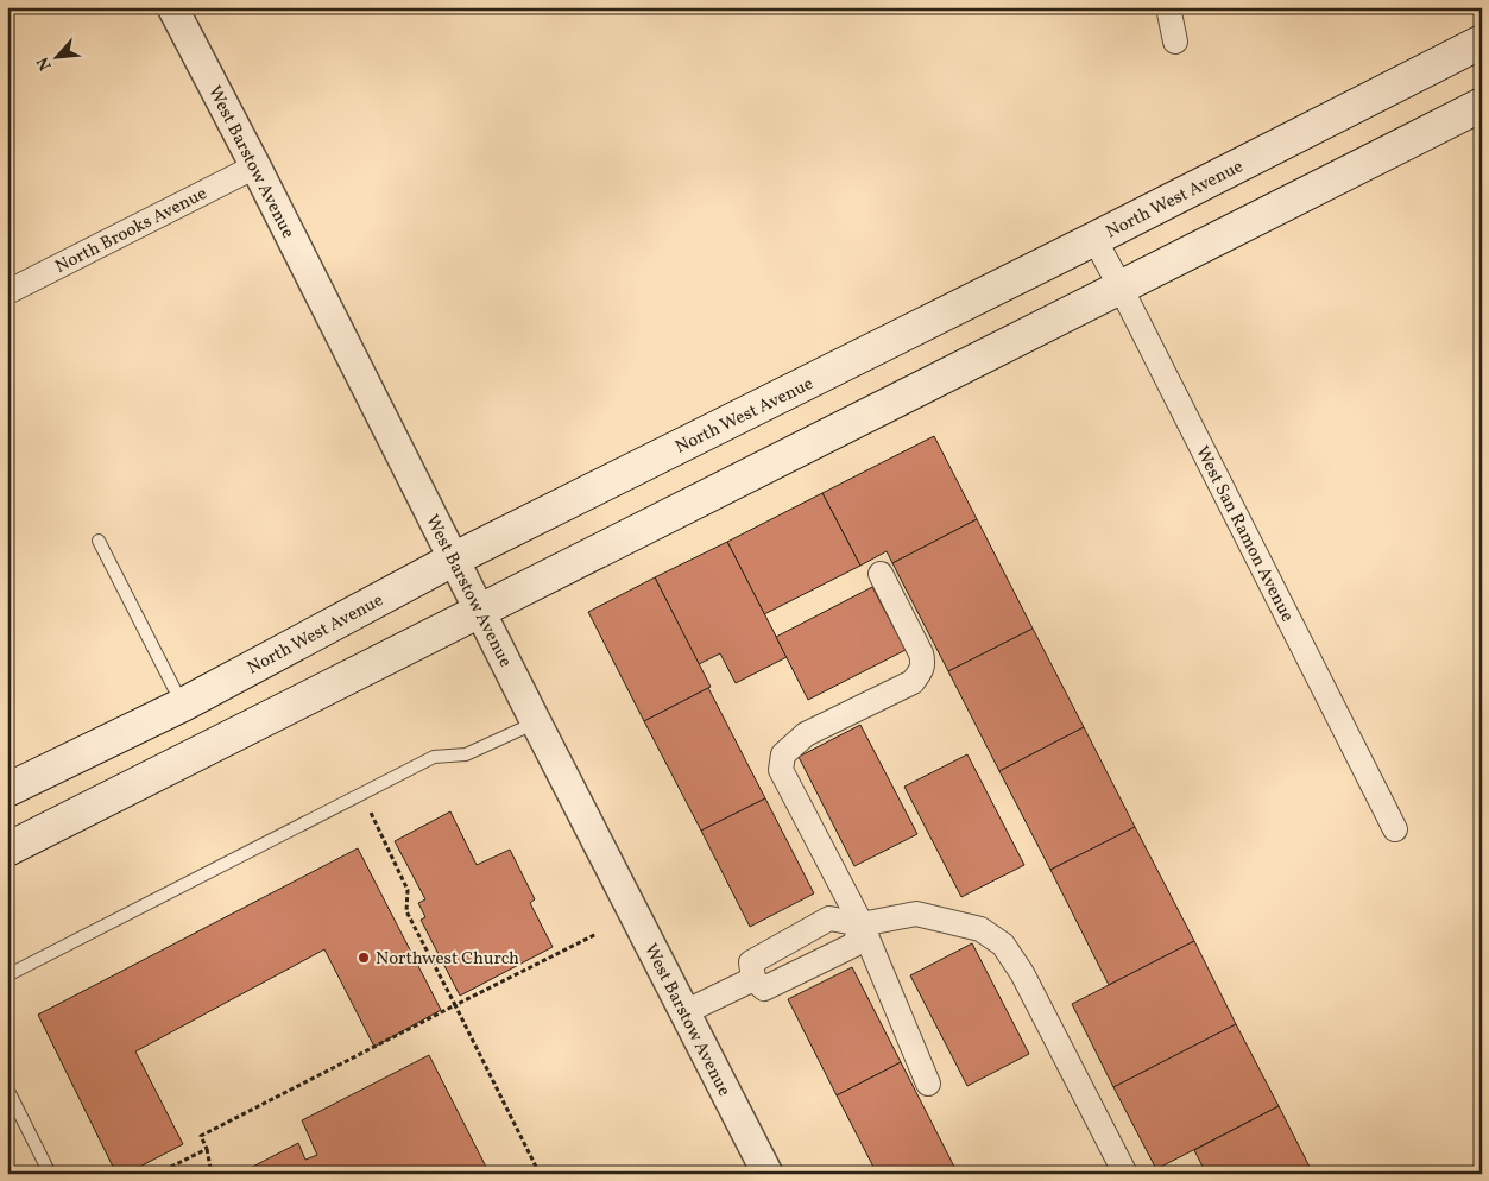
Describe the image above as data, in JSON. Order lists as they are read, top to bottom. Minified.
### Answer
{"streets":{"main road":["North West Avenue"],"street":["West Barstow Avenue","North Brooks Avenue","West San Ramon Avenue"]},"crossings":[["West Barstow Avenue","North West Avenue"],["West Barstow Avenue","North Brooks Avenue"],["North West Avenue","West San Ramon Avenue"]],"places":["Northwest Church"],"north":"bottom left"}
